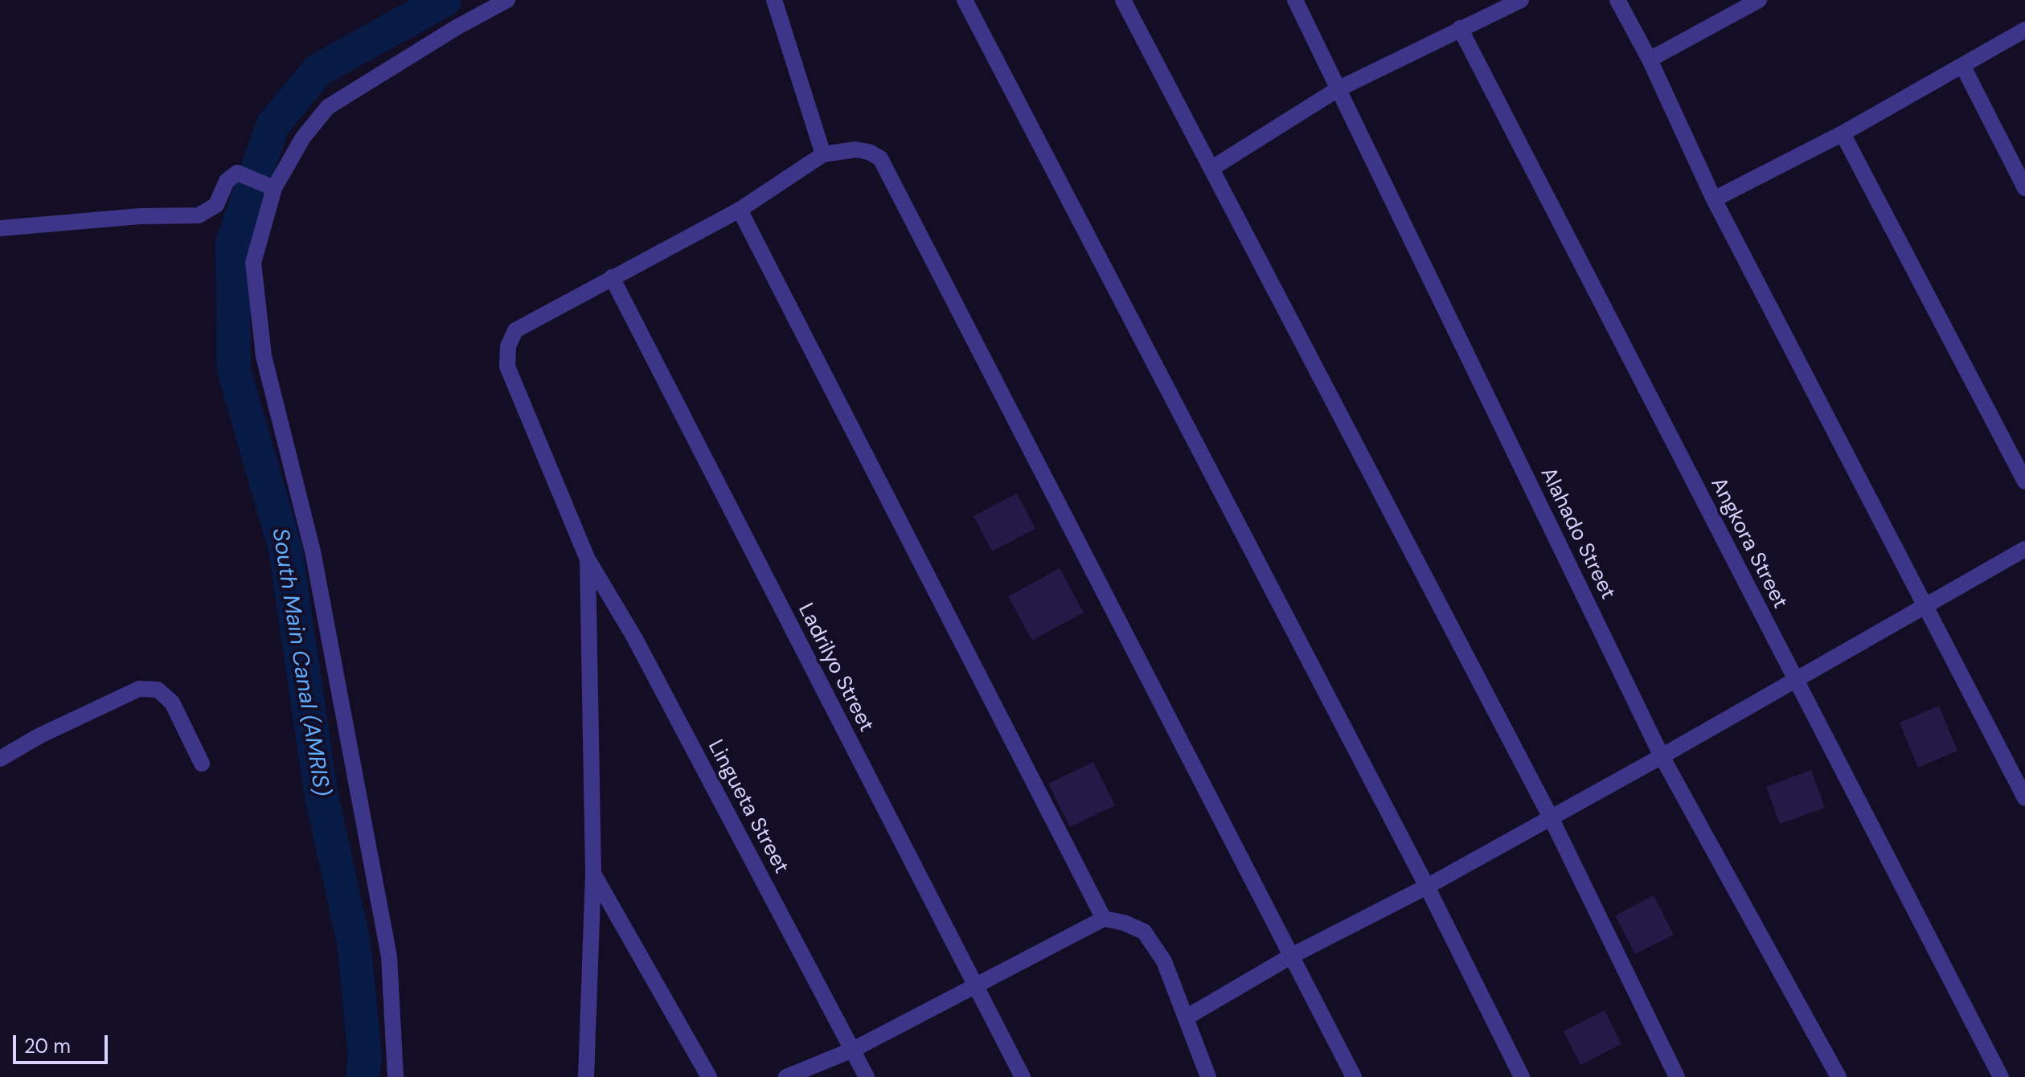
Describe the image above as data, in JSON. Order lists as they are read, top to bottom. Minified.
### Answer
{"streets":{"street":["Alahado Street","Angkora Street","Ladrilyo Street","Lingueta Street"]},"water":["South Main Canal (AMRIS)"],"scale_bar":"20 m"}
